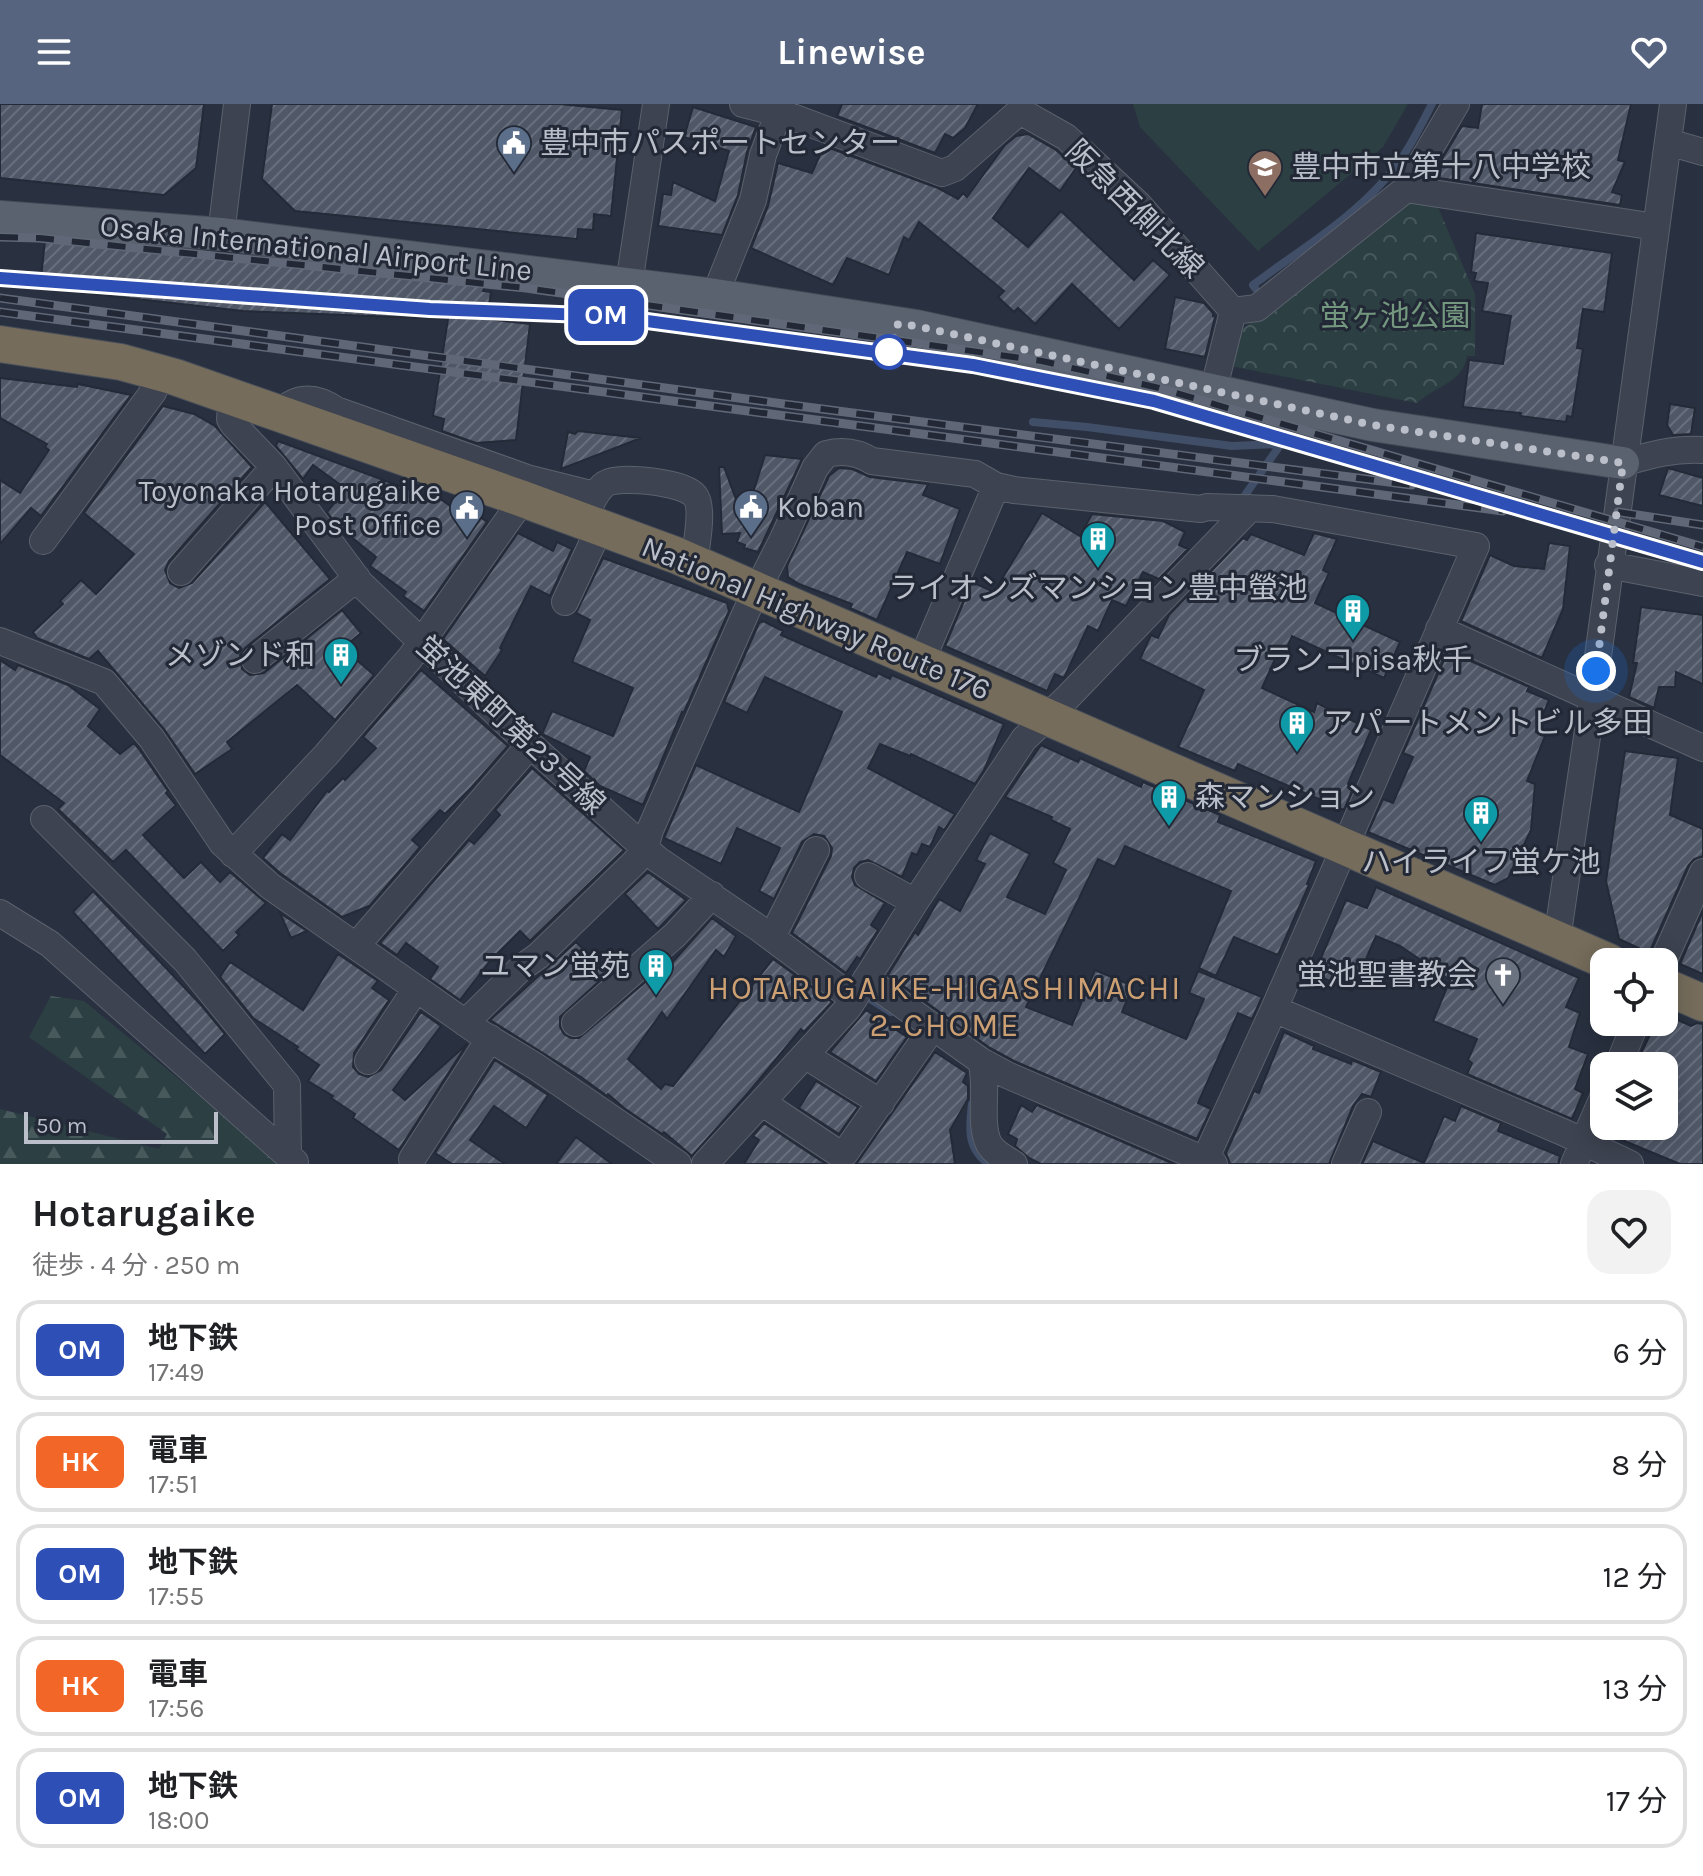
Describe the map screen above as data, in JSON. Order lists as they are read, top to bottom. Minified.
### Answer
{"streets":{"highway":["National Highway Route 176"],"main road":["Osaka International Airport Line"],"street":["阪急西側北線","蛍池東町第23号線"]},"crossings":[["National Highway Route 176","蛍池東町第23号線"]],"districts":["HOTARUGAIKE-HIGASHIMACHI 2-CHOME"],"parks":["蛍ヶ池公園"],"places":{"public building":["豊中市パスポートセンター","Koban","Toyonaka Hotarugaike Post Office"],"school or university":["豊中市立第十八中学校"],"building":["ライオンズマンション豊中螢池","ブランコpisa秋千","メゾンド和","アパートメントビル多田","森マンション","ハイライフ蛍ケ池","ユマン蛍苑"],"church":["蛍池聖書教会"]},"lines":["metro line OM"],"scale_bar":"50 m","page":{"header":"Linewise","on_map":"OM","scale":"50 m","heading":["Hotarugaike","徒歩 · 4 分 · 250 m"],"list":[{"mark":"OM","name":"地下鉄","note":"17:49","value":"6 分"},{"mark":"HK","name":"電車","note":"17:51","value":"8 分"},{"mark":"OM","name":"地下鉄","note":"17:55","value":"12 分"},{"mark":"HK","name":"電車","note":"17:56","value":"13 分"},{"mark":"OM","name":"地下鉄","note":"18:00","value":"17 分"}]}}
